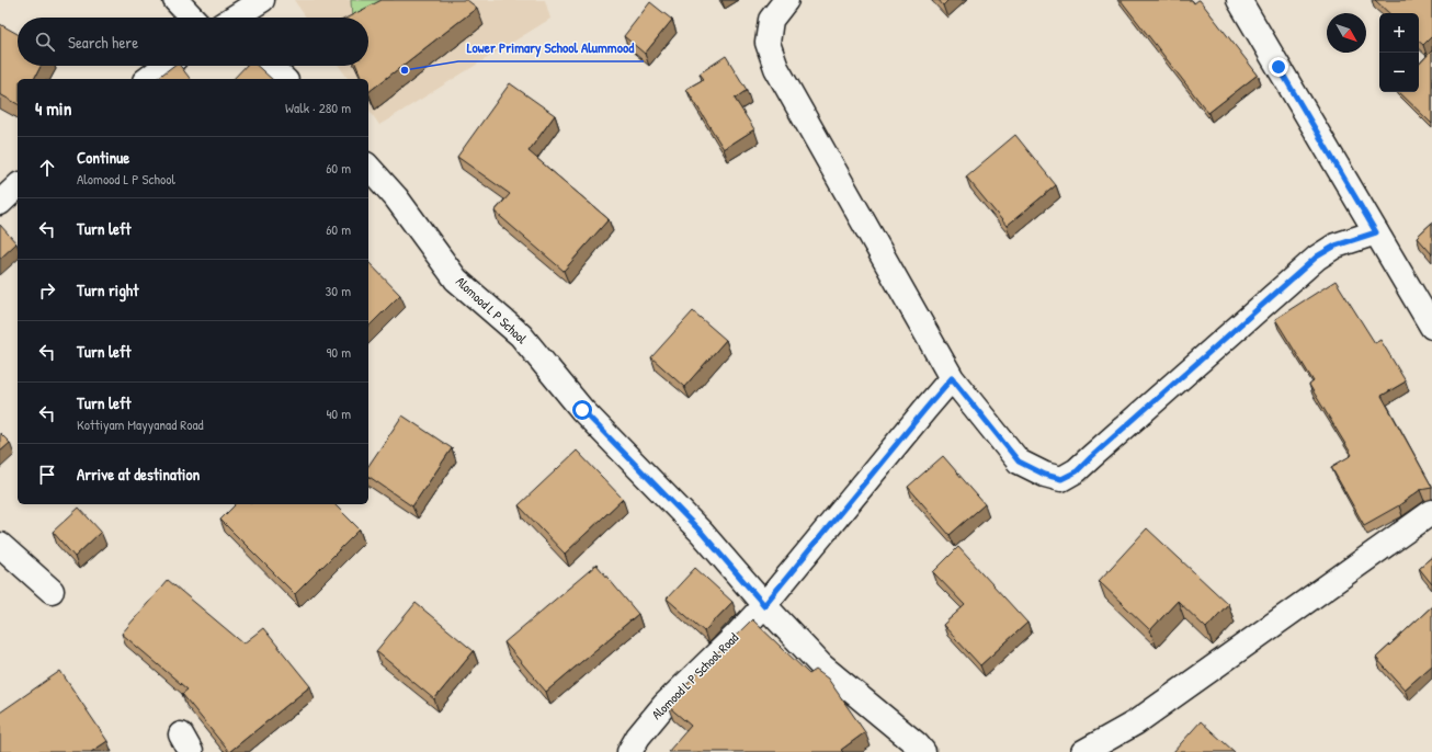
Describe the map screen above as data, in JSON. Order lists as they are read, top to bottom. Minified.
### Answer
{"streets":{"street":["Alomood L P School","Alomood L P School Road"]},"crossings":[["Alomood L P School","Alomood L P School Road"]],"places":["Lower Primary School Alummood"],"north":"bottom right","page":{"map_buttons":["+","−"],"search":"Search here","heading":["4 min","Walk · 280 m"],"list":[["Continue","Alomood L P School","60 m"],["Turn left","60 m"],["Turn right","30 m"],["Turn left","90 m"],["Turn left","Kottiyam Mayyanad Road","40 m"],"Arrive at destination"]}}
